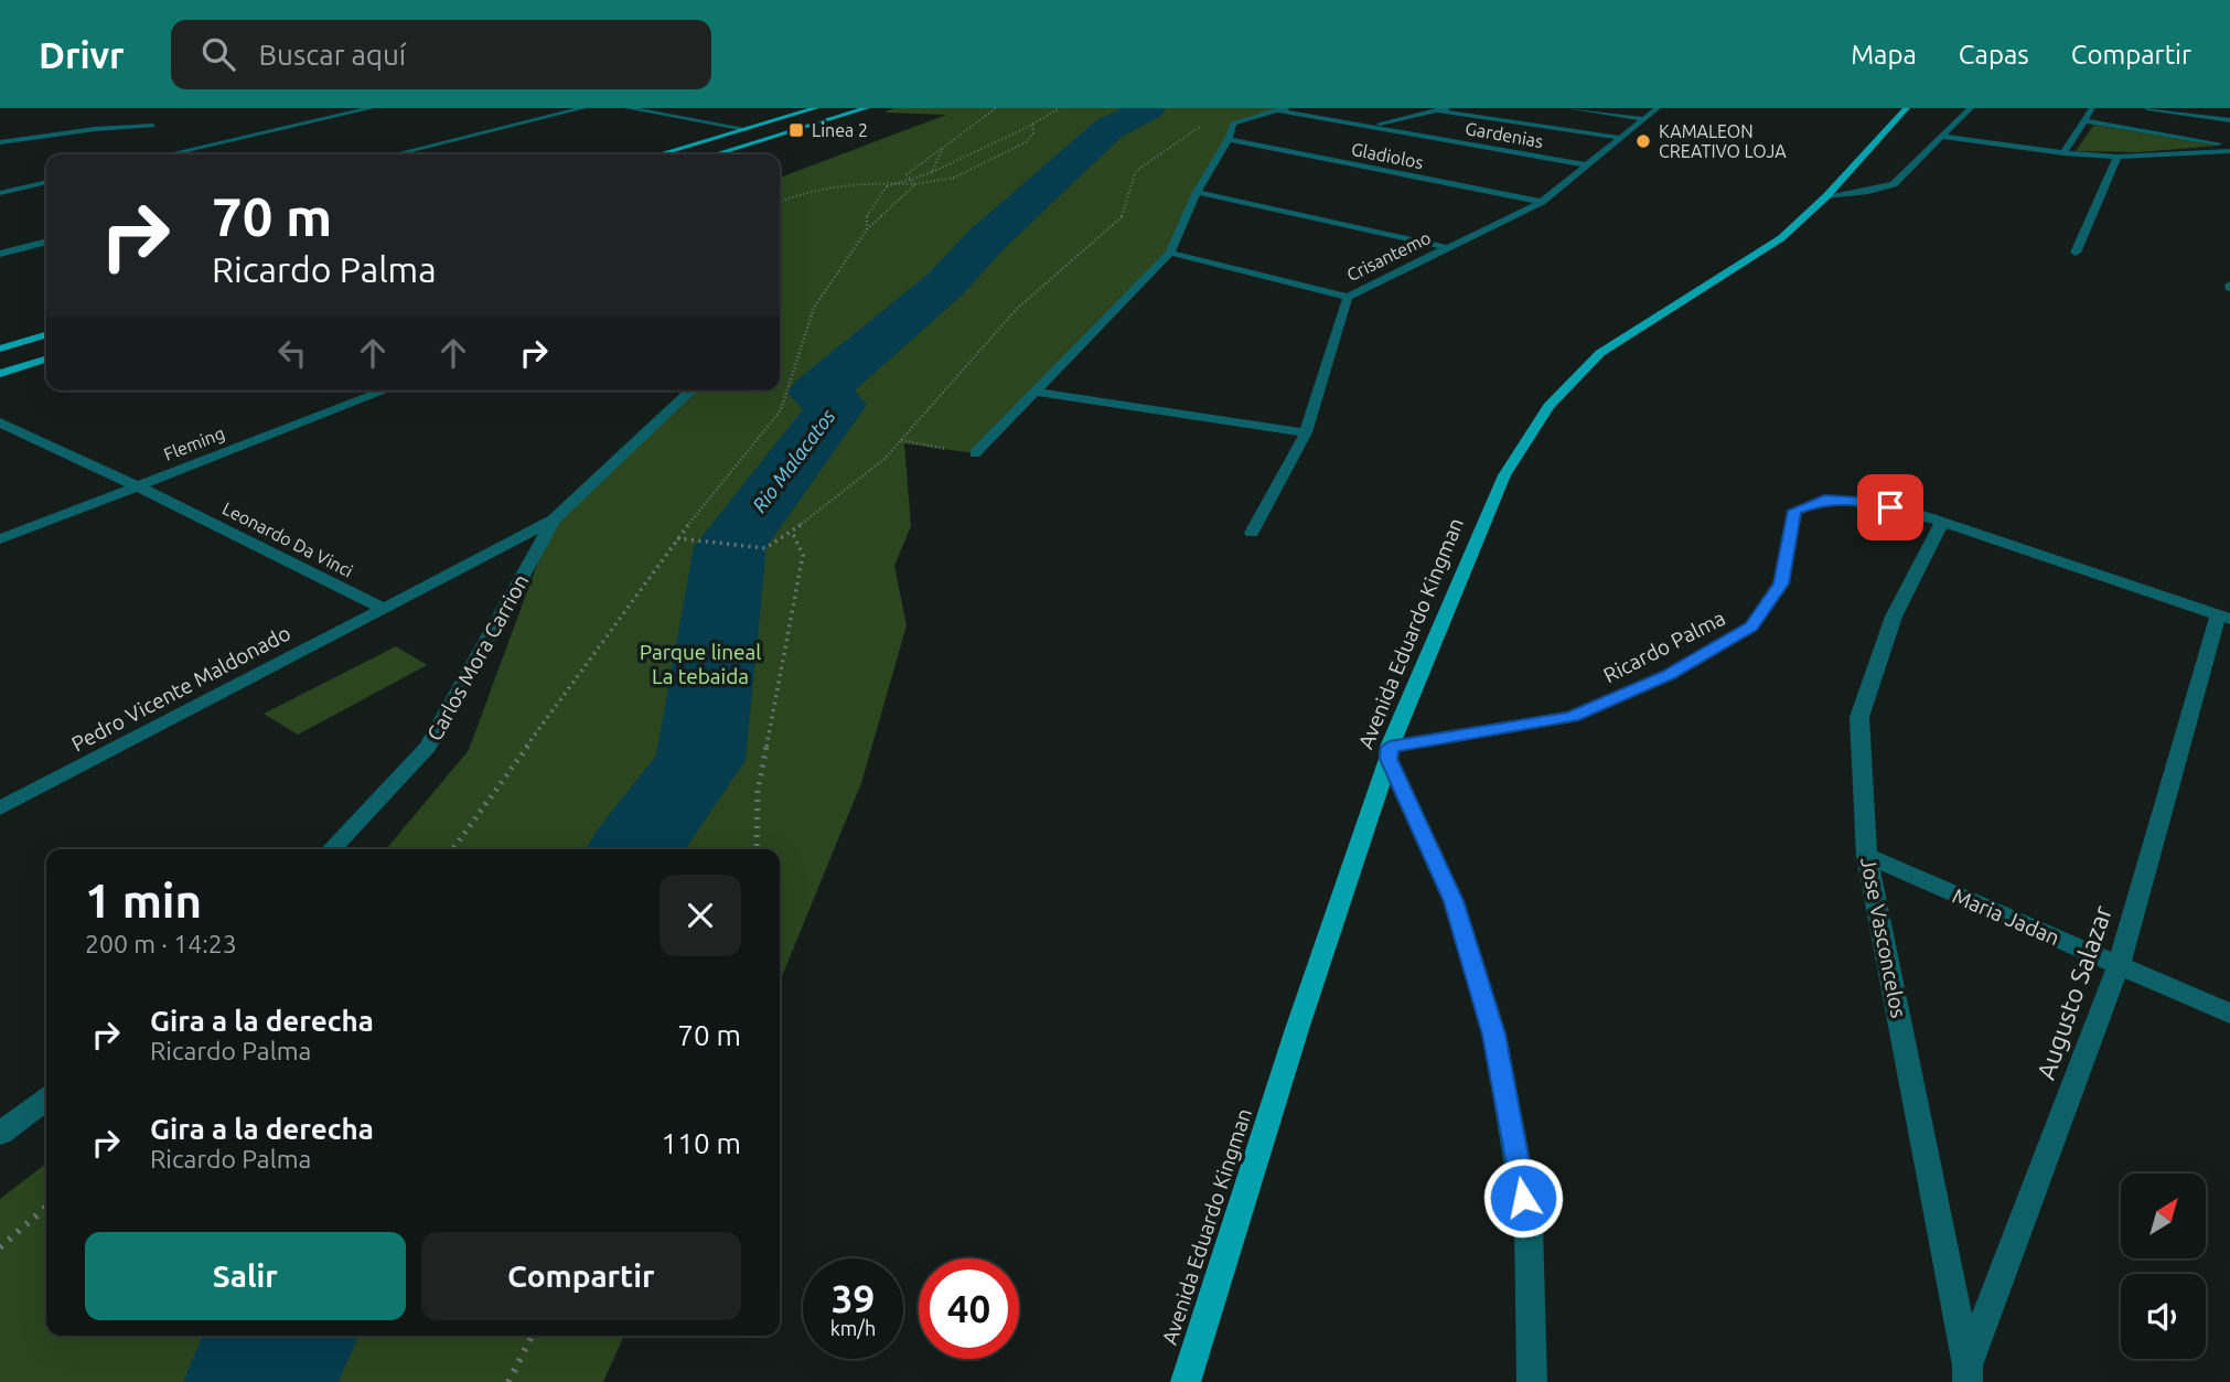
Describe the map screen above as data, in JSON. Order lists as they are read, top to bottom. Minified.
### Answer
{"streets":{"main road":["Avenida Eduardo Kingman"],"street":["Gardenias","Gladiolos","Crisantemo","Fleming","Leonardo Da Vinci","Ricardo Palma","Carlos Mora Carrion","Pedro Vicente Maldonado","Maria Jadan","Jose Vasconcelos","Augusto Salazar"]},"crossings":[["Gardenias","Crisantemo"],["Gladiolos","Crisantemo"],["Fleming","Leonardo Da Vinci"],["Leonardo Da Vinci","Pedro Vicente Maldonado"],["Avenida Eduardo Kingman","Ricardo Palma"],["Ricardo Palma","Jose Vasconcelos"],["Ricardo Palma","Augusto Salazar"],["Maria Jadan","Jose Vasconcelos"],["Maria Jadan","Augusto Salazar"],["Jose Vasconcelos","Augusto Salazar"]],"water":["Rio Malacatos"],"parks":["Parque lineal La tebaida"],"places":{"transit":["Linea 2"],"other":["KAMALEON CREATIVO LOJA"]},"north":"top right","page":{"header":"Drivr","search":"Buscar aquí","nav":["Mapa","Capas","Compartir"],"turn":["70 m","Ricardo Palma"],"heading":["1 min","200 m · 14:23"],"list":[{"name":"Gira a la derecha","note":"Ricardo Palma","value":"70 m"},{"name":"Gira a la derecha","note":"Ricardo Palma","value":"110 m"}],"buttons":["Salir","Compartir"],"speed":"39 km/h","limit":"40"}}
